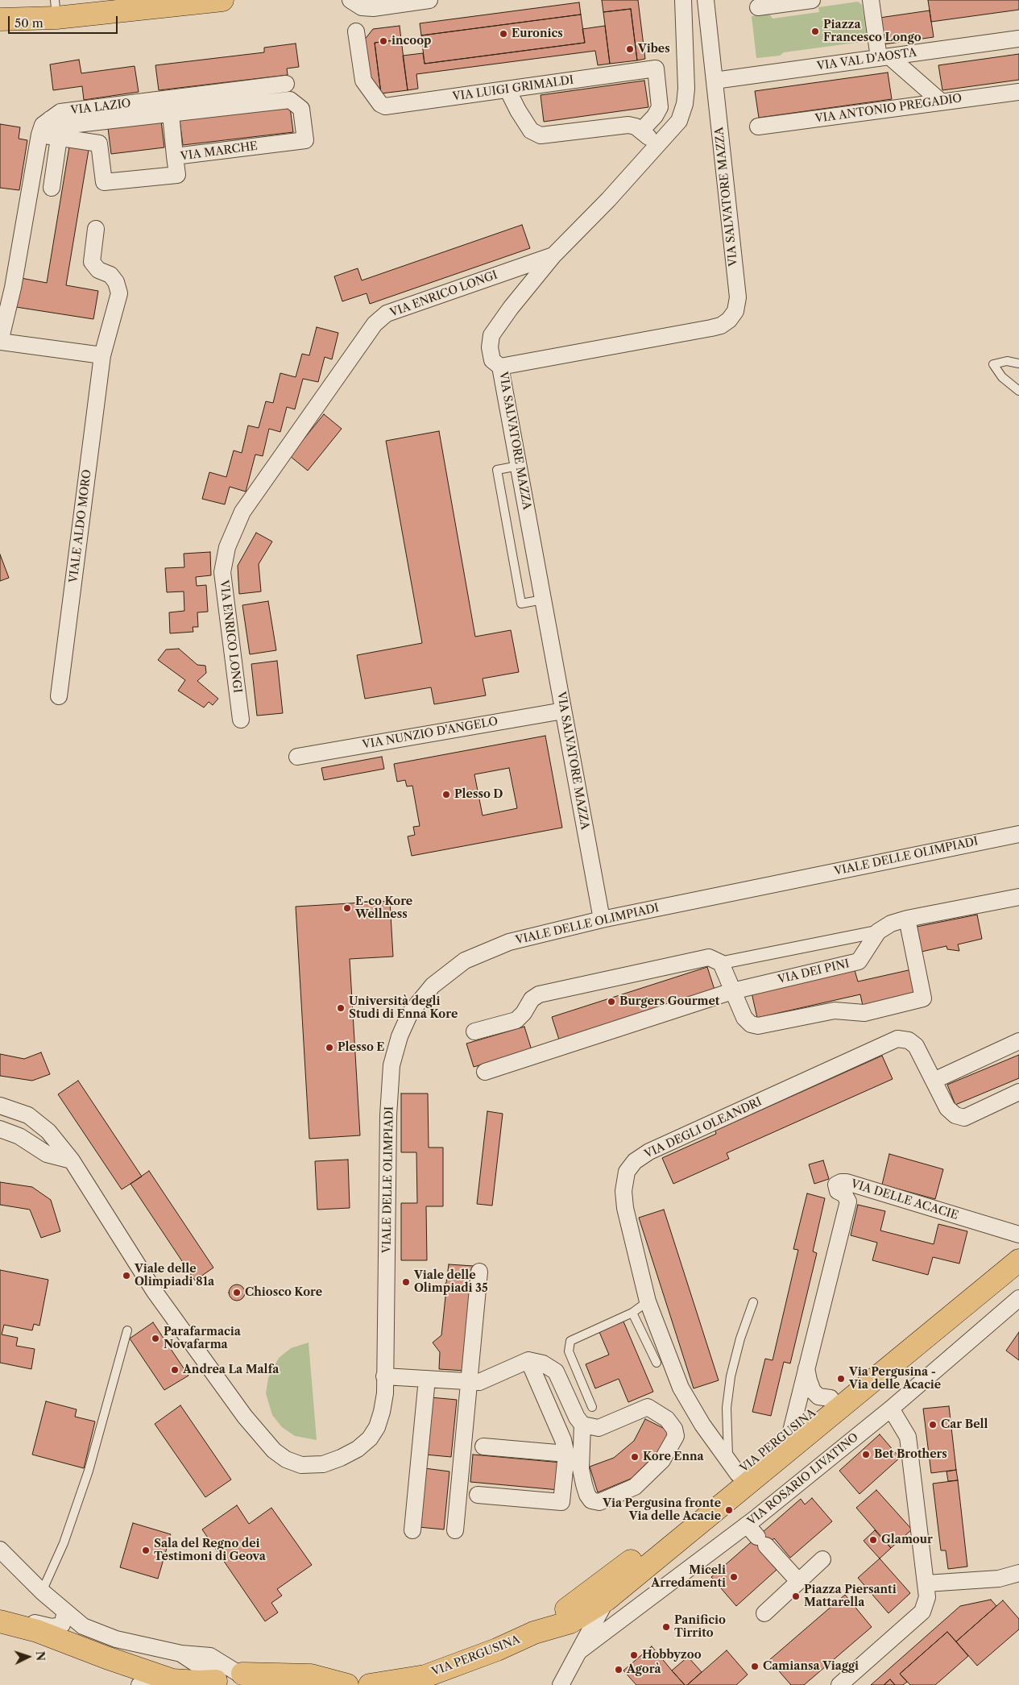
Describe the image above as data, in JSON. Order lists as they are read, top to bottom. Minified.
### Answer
{"streets":{"main road":["VIA PERGUSINA"],"street":["VIA VAL D'AOSTA","VIA LUIGI GRIMALDI","VIA LAZIO","VIA ANTONIO PREGADIO","VIA MARCHE","VIA SALVATORE MAZZA","VIA ENRICO LONGI","VIALE ALDO MORO","VIA NUNZIO D'ANGELO","VIALE DELLE OLIMPIADI","VIA DEI PINI","VIA DEGLI OLEANDRI","VIA DELLE ACACIE","VIA ROSARIO LIVATINO"]},"crossings":[["VIA VAL D'AOSTA","VIA SALVATORE MAZZA"],["VIA SALVATORE MAZZA","VIA NUNZIO D'ANGELO"],["VIA SALVATORE MAZZA","VIALE DELLE OLIMPIADI"],["VIA DEGLI OLEANDRI","VIA PERGUSINA"],["VIA PERGUSINA","VIA ROSARIO LIVATINO"]],"places":["Piazza Francesco Longo","Euronics","incoop","Vibes","Plesso D","E-co Kore Wellness","Burgers Gourmet","Università degli Studi di Enna Kore","Plesso E","Viale delle Olimpiadi 81a","Viale delle Olimpiadi 35","Chiosco Kore","Parafarmacia Novafarma","Andrea La Malfa","Via Pergusina - Via delle Acacie","Car Bell","Bet Brothers","Kore Enna","Via Pergusina fronte Via delle Acacie","Glamour","Sala del Regno dei Testimoni di Geova","Miceli Arredamenti","Piazza Piersanti Mattarella","Panificio Tirrito","Hobbyzoo","Camiansa Viaggi","Agorà"],"scale_bar":"50 m","north":"right"}
